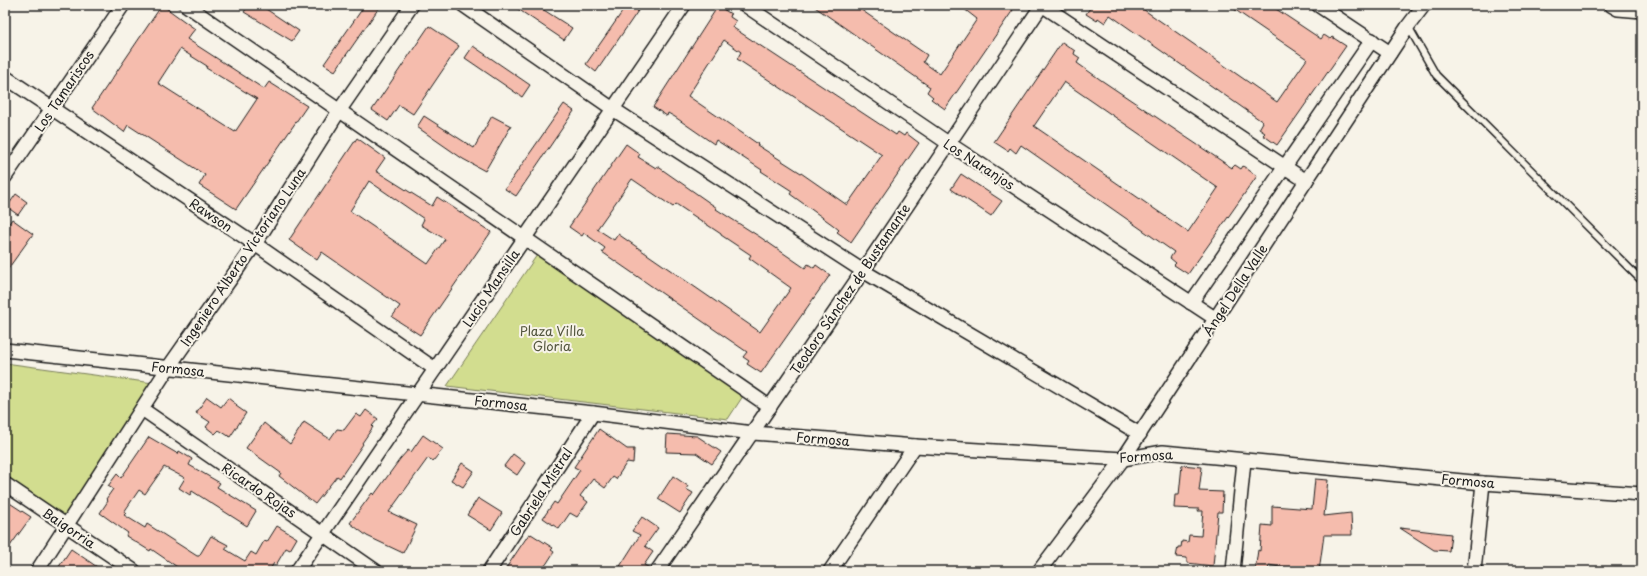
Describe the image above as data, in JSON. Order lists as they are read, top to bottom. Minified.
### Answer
{"streets":{"street":["Los Tamariscos","Los Naranjos","Rawson","Ingeniero Alberto Victoriano Luna","Lucio Mansilla","Teodoro Sánchez de Bustamante","Ángel Della Valle","Formosa","Ricardo Rojas","Gabriela Mistral","Baigorria"]},"crossings":[["Los Tamariscos","Rawson"],["Los Naranjos","Teodoro Sánchez de Bustamante"],["Los Naranjos","Ángel Della Valle"],["Rawson","Ingeniero Alberto Victoriano Luna"],["Rawson","Lucio Mansilla"],["Ingeniero Alberto Victoriano Luna","Formosa"],["Ingeniero Alberto Victoriano Luna","Ricardo Rojas"],["Ingeniero Alberto Victoriano Luna","Baigorria"],["Lucio Mansilla","Formosa"],["Lucio Mansilla","Ricardo Rojas"],["Teodoro Sánchez de Bustamante","Formosa"],["Ángel Della Valle","Formosa"],["Formosa","Gabriela Mistral"]],"parks":["Plaza Villa Gloria"]}
